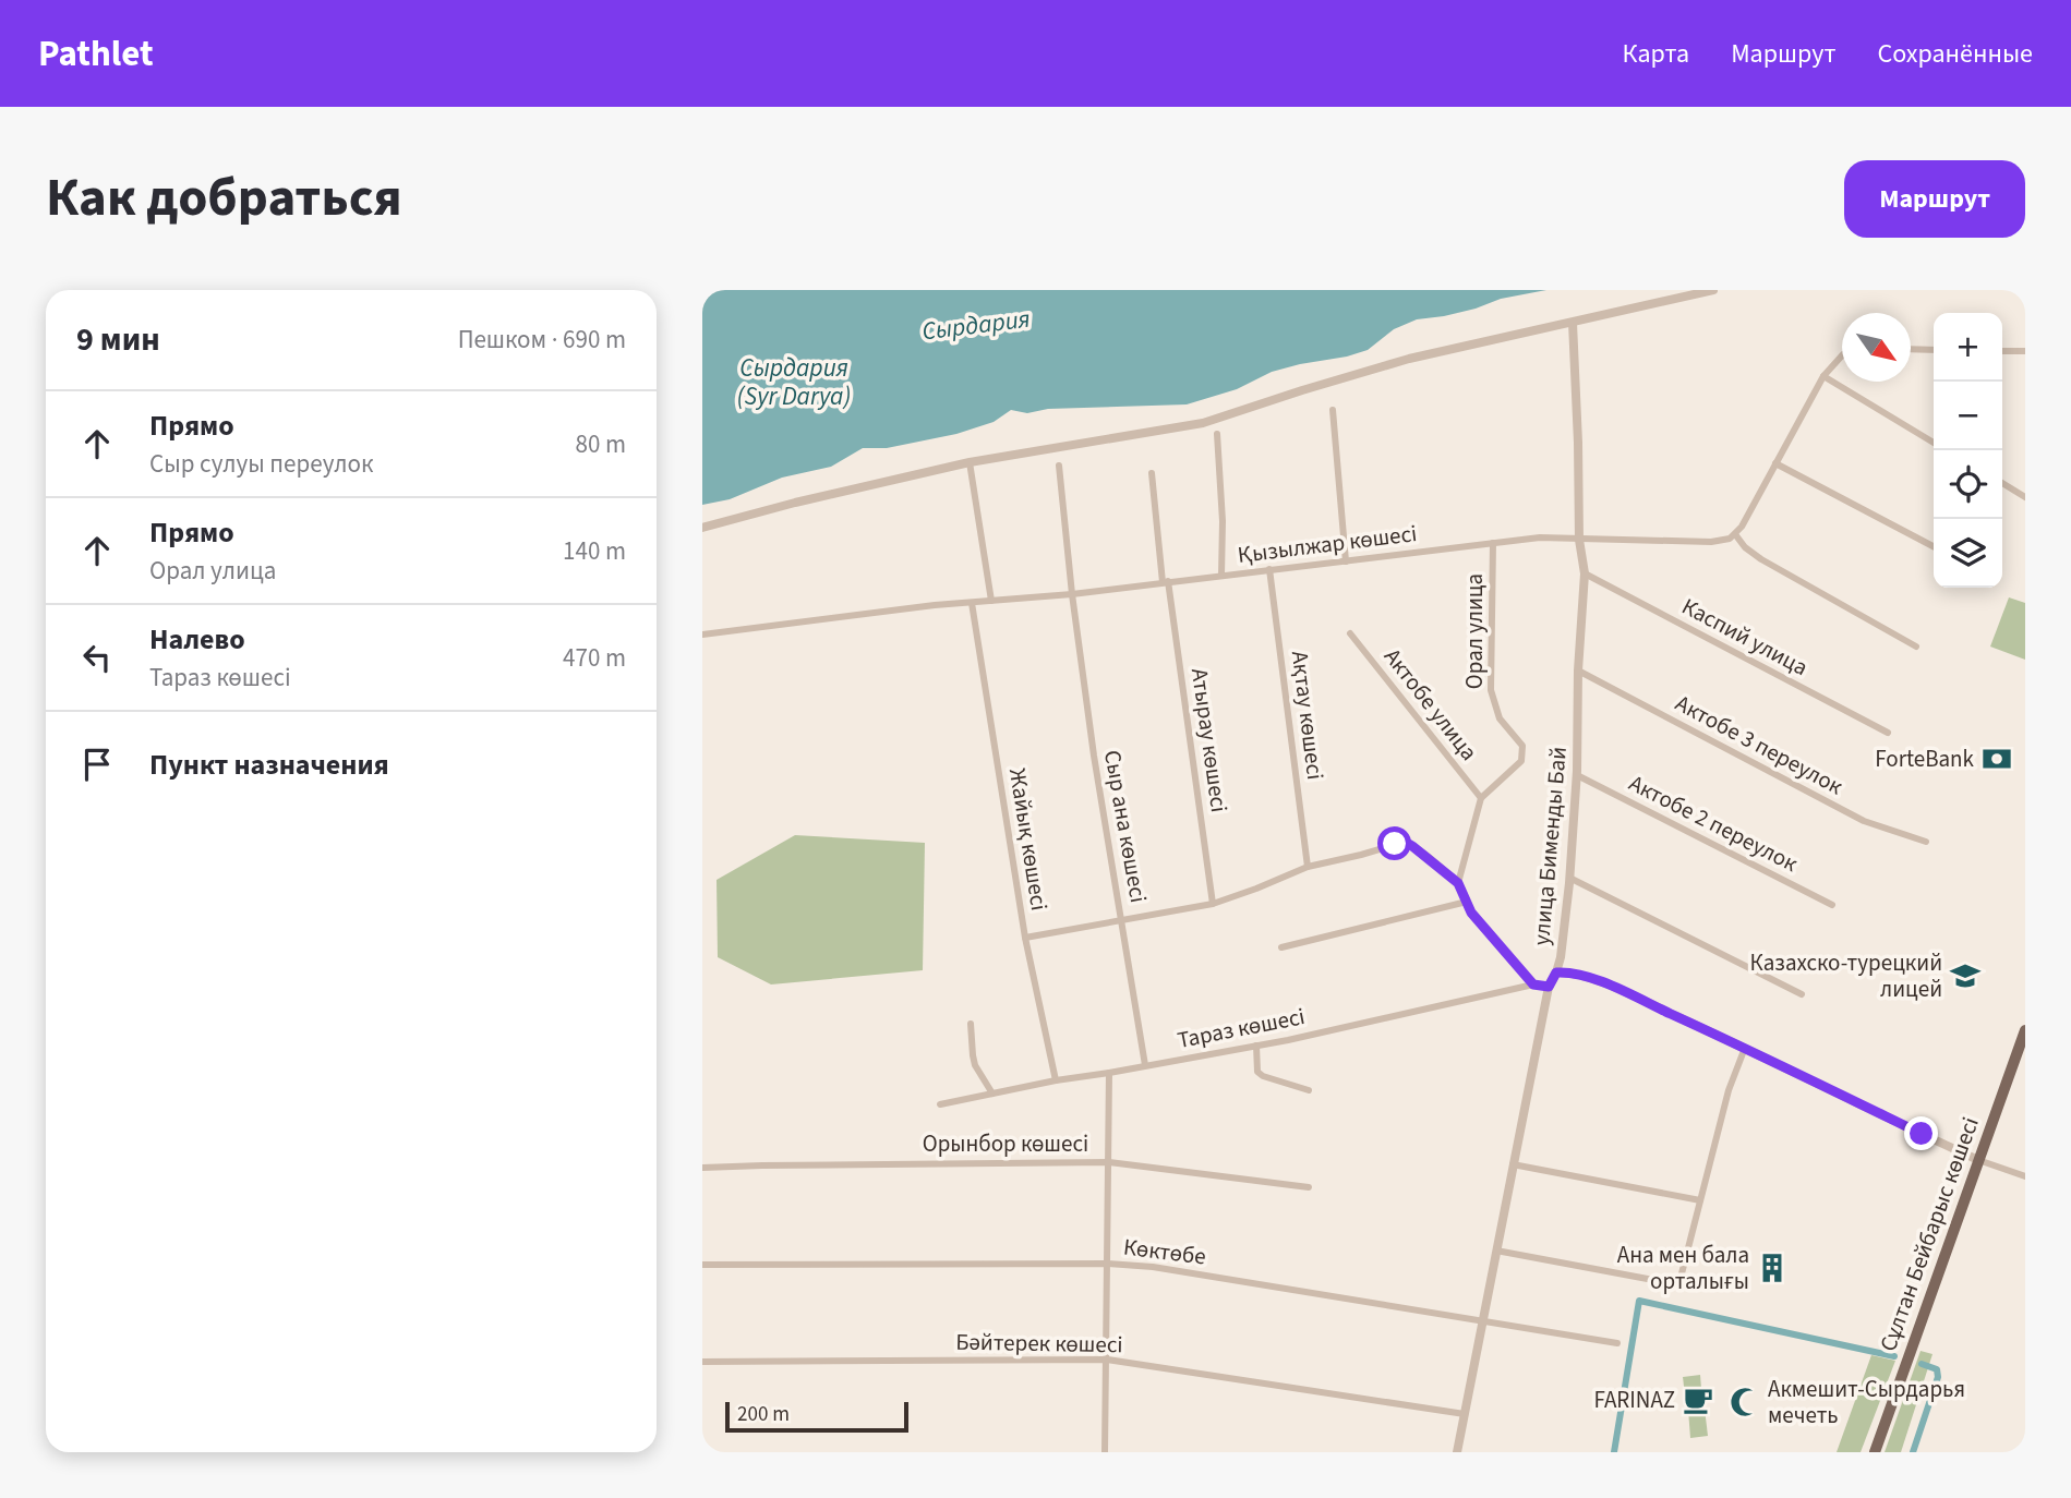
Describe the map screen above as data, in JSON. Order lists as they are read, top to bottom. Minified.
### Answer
{"streets":{"main road":["Сұлтан Бейбарыс көшесі"],"street":["Қызылжар көшесі","Орал улица","Каспий улица","Актобе улица","Ақтау көшесі","Атырау көшесі","Актобе 3 переулок","Актобе 2 переулок","Сыр ана көшесі","Жайық көшесі","улица Бименды Бай","Тараз көшесі","Орынбор көшесі","Көктөбе","Бәйтерек көшесі"]},"crossings":[["Қызылжар көшесі","Орал улица"],["Қызылжар көшесі","Ақтау көшесі"],["Қызылжар көшесі","Атырау көшесі"],["Қызылжар көшесі","Сыр ана көшесі"],["Қызылжар көшесі","Жайық көшесі"],["Қызылжар көшесі","улица Бименды Бай"],["Орал улица","Актобе улица"],["Каспий улица","улица Бименды Бай"],["Актобе 3 переулок","улица Бименды Бай"],["Актобе 2 переулок","улица Бименды Бай"],["Сыр ана көшесі","Тараз көшесі"],["Жайық көшесі","Тараз көшесі"],["улица Бименды Бай","Тараз көшесі"],["улица Бименды Бай","Көктөбе"],["улица Бименды Бай","Бәйтерек көшесі"]],"water":["Сырдария","Сырдария (Syr Darya)"],"places":{"bank":["ForteBank"],"school or university":["Казахско-турецкий лицей"],"building":["Ана мен бала орталығы"],"cafe":["FARINAZ"],"mosque":["Акмешит-Сырдарья мечеть"]},"scale_bar":"200 m","north":"bottom right","page":{"header":"Pathlet","nav":["Карта","Маршрут","Сохранённые"],"title":"Как добраться","buttons":"Маршрут","heading":["9 мин","Пешком · 690 m"],"map_buttons":["+","−"],"list":[["Прямо","Сыр сулуы переулок","80 m"],["Прямо","Орал улица","140 m"],["Налево","Тараз көшесі","470 m"],"Пункт назначения"],"scale":"200 m"}}
